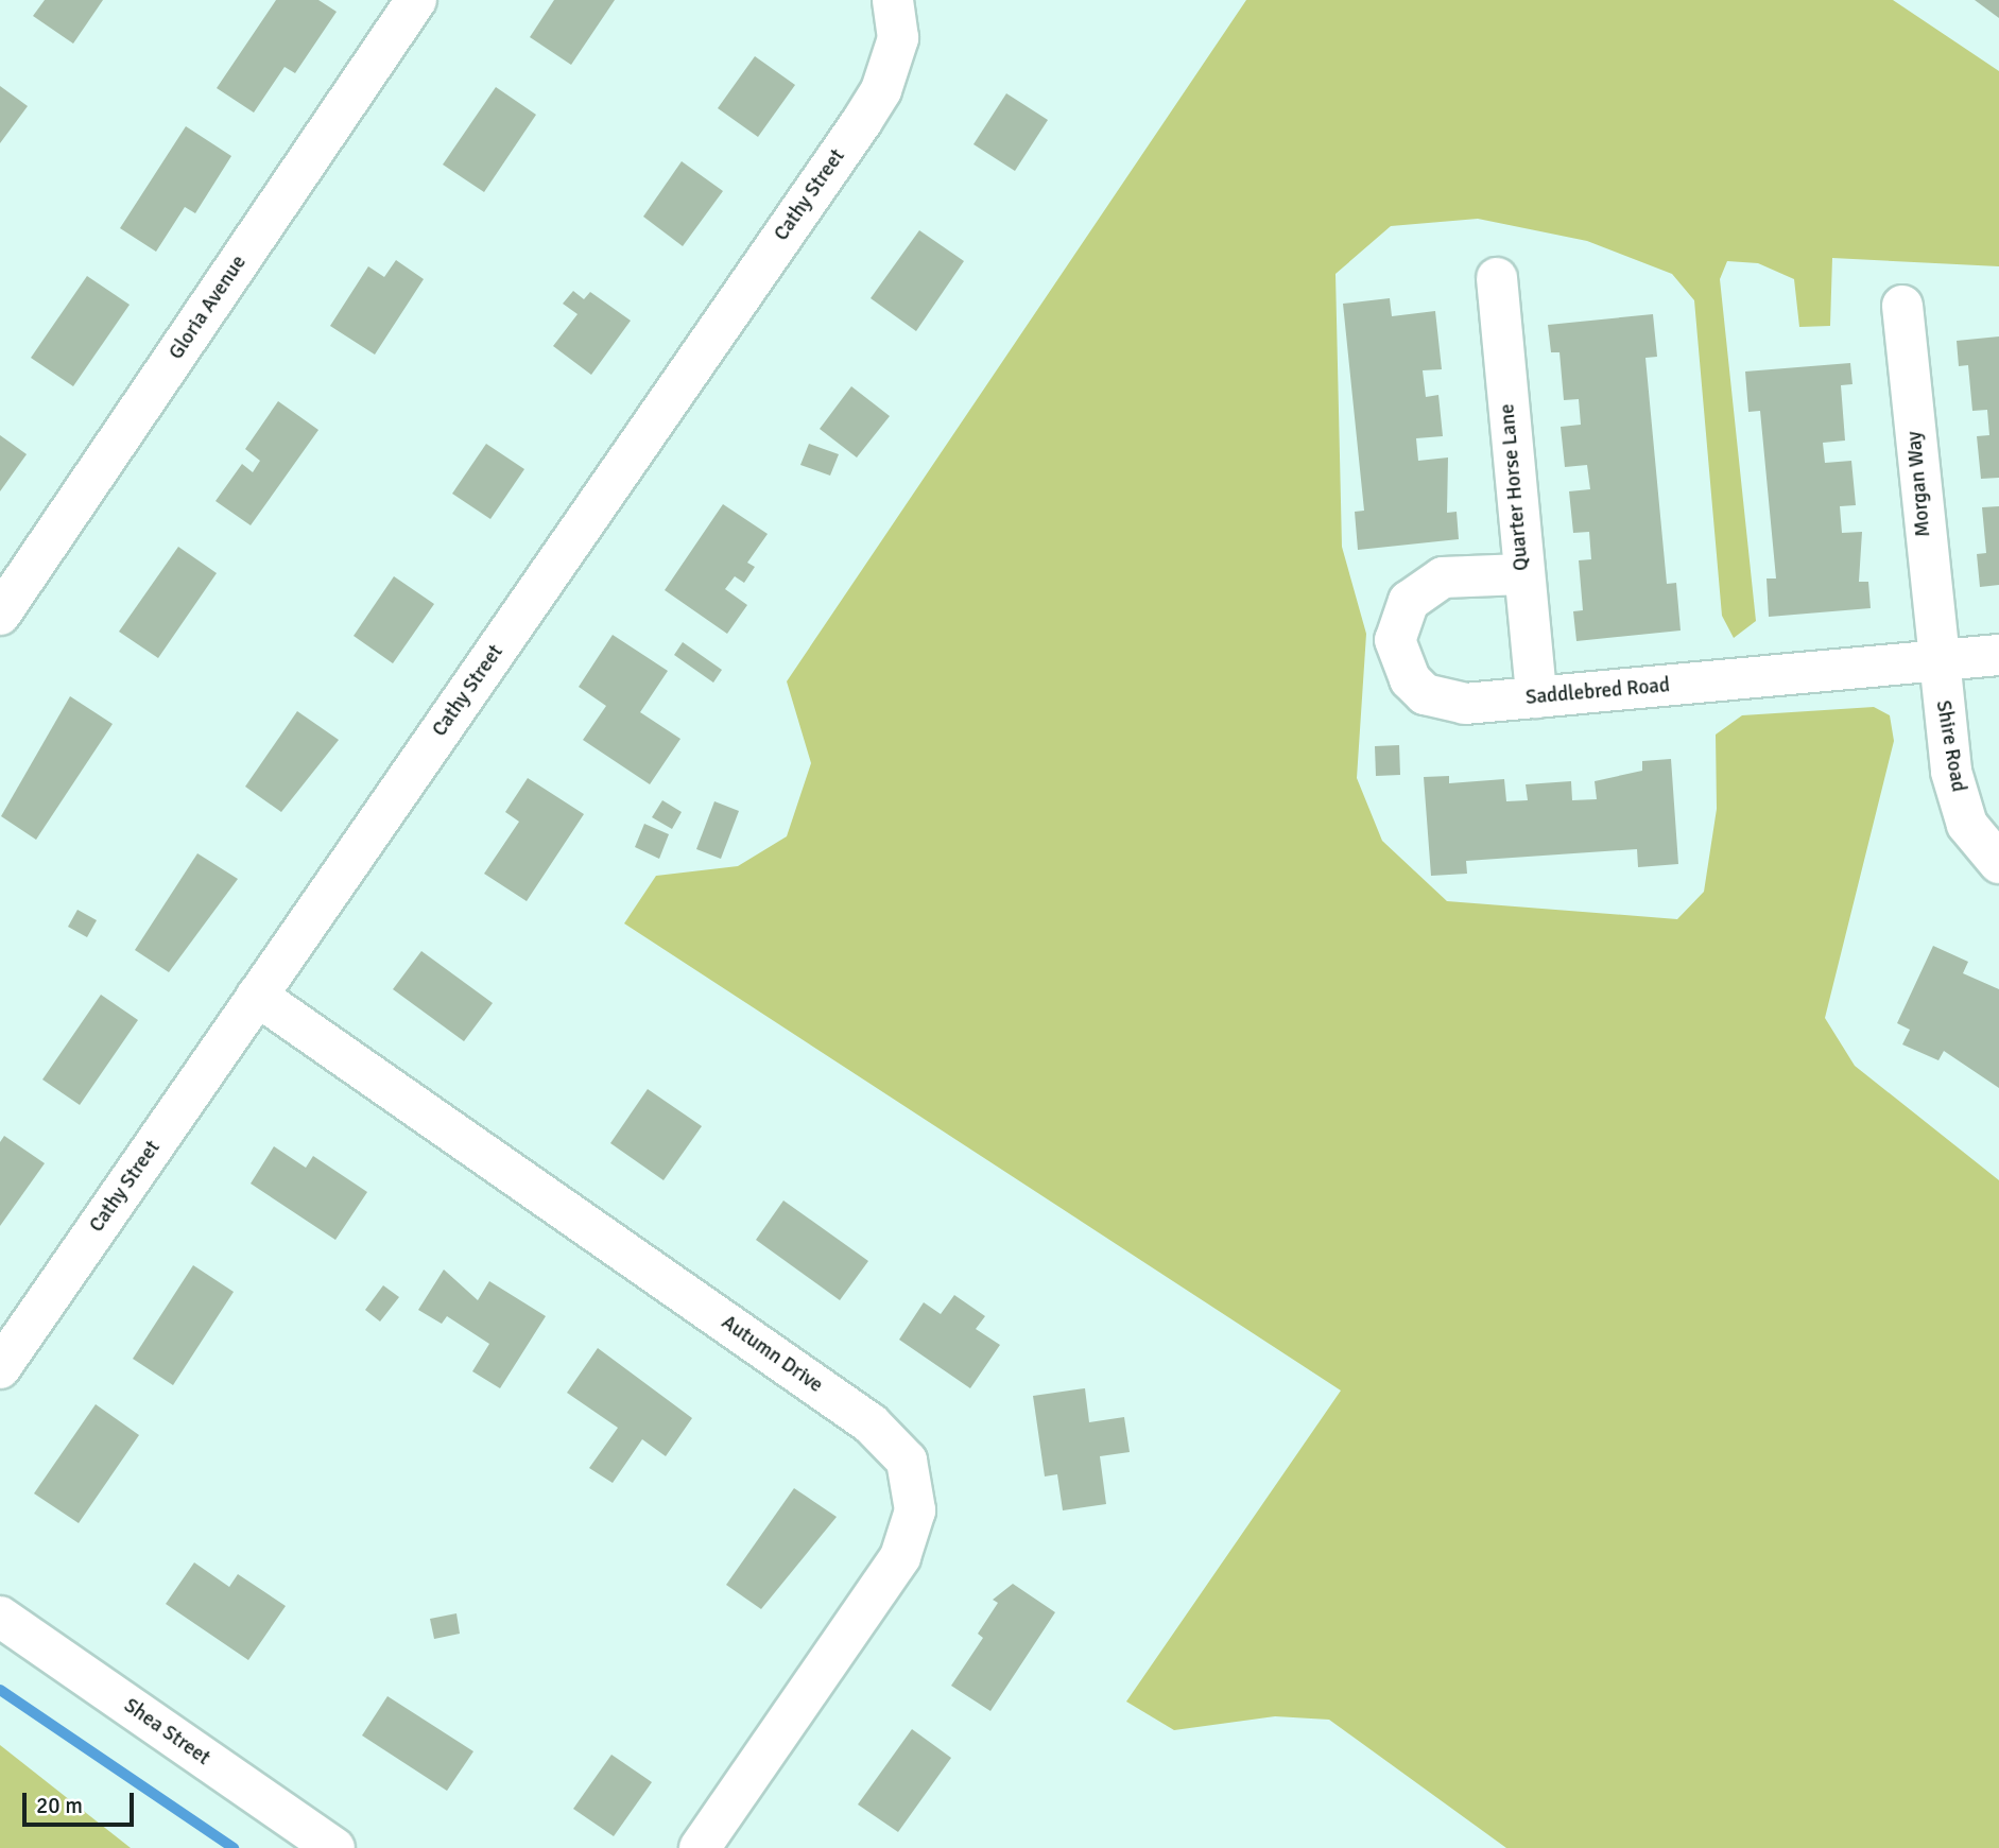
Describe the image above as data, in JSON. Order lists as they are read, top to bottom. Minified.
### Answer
{"streets":{"street":["Cathy Street","Gloria Avenue","Morgan Way","Quarter Horse Lane","Saddlebred Road","Shire Road","Autumn Drive","Shea Street"]},"crossings":[["Cathy Street","Autumn Drive"],["Morgan Way","Saddlebred Road"],["Morgan Way","Shire Road"],["Quarter Horse Lane","Saddlebred Road"],["Saddlebred Road","Shire Road"]],"scale_bar":"20 m"}
